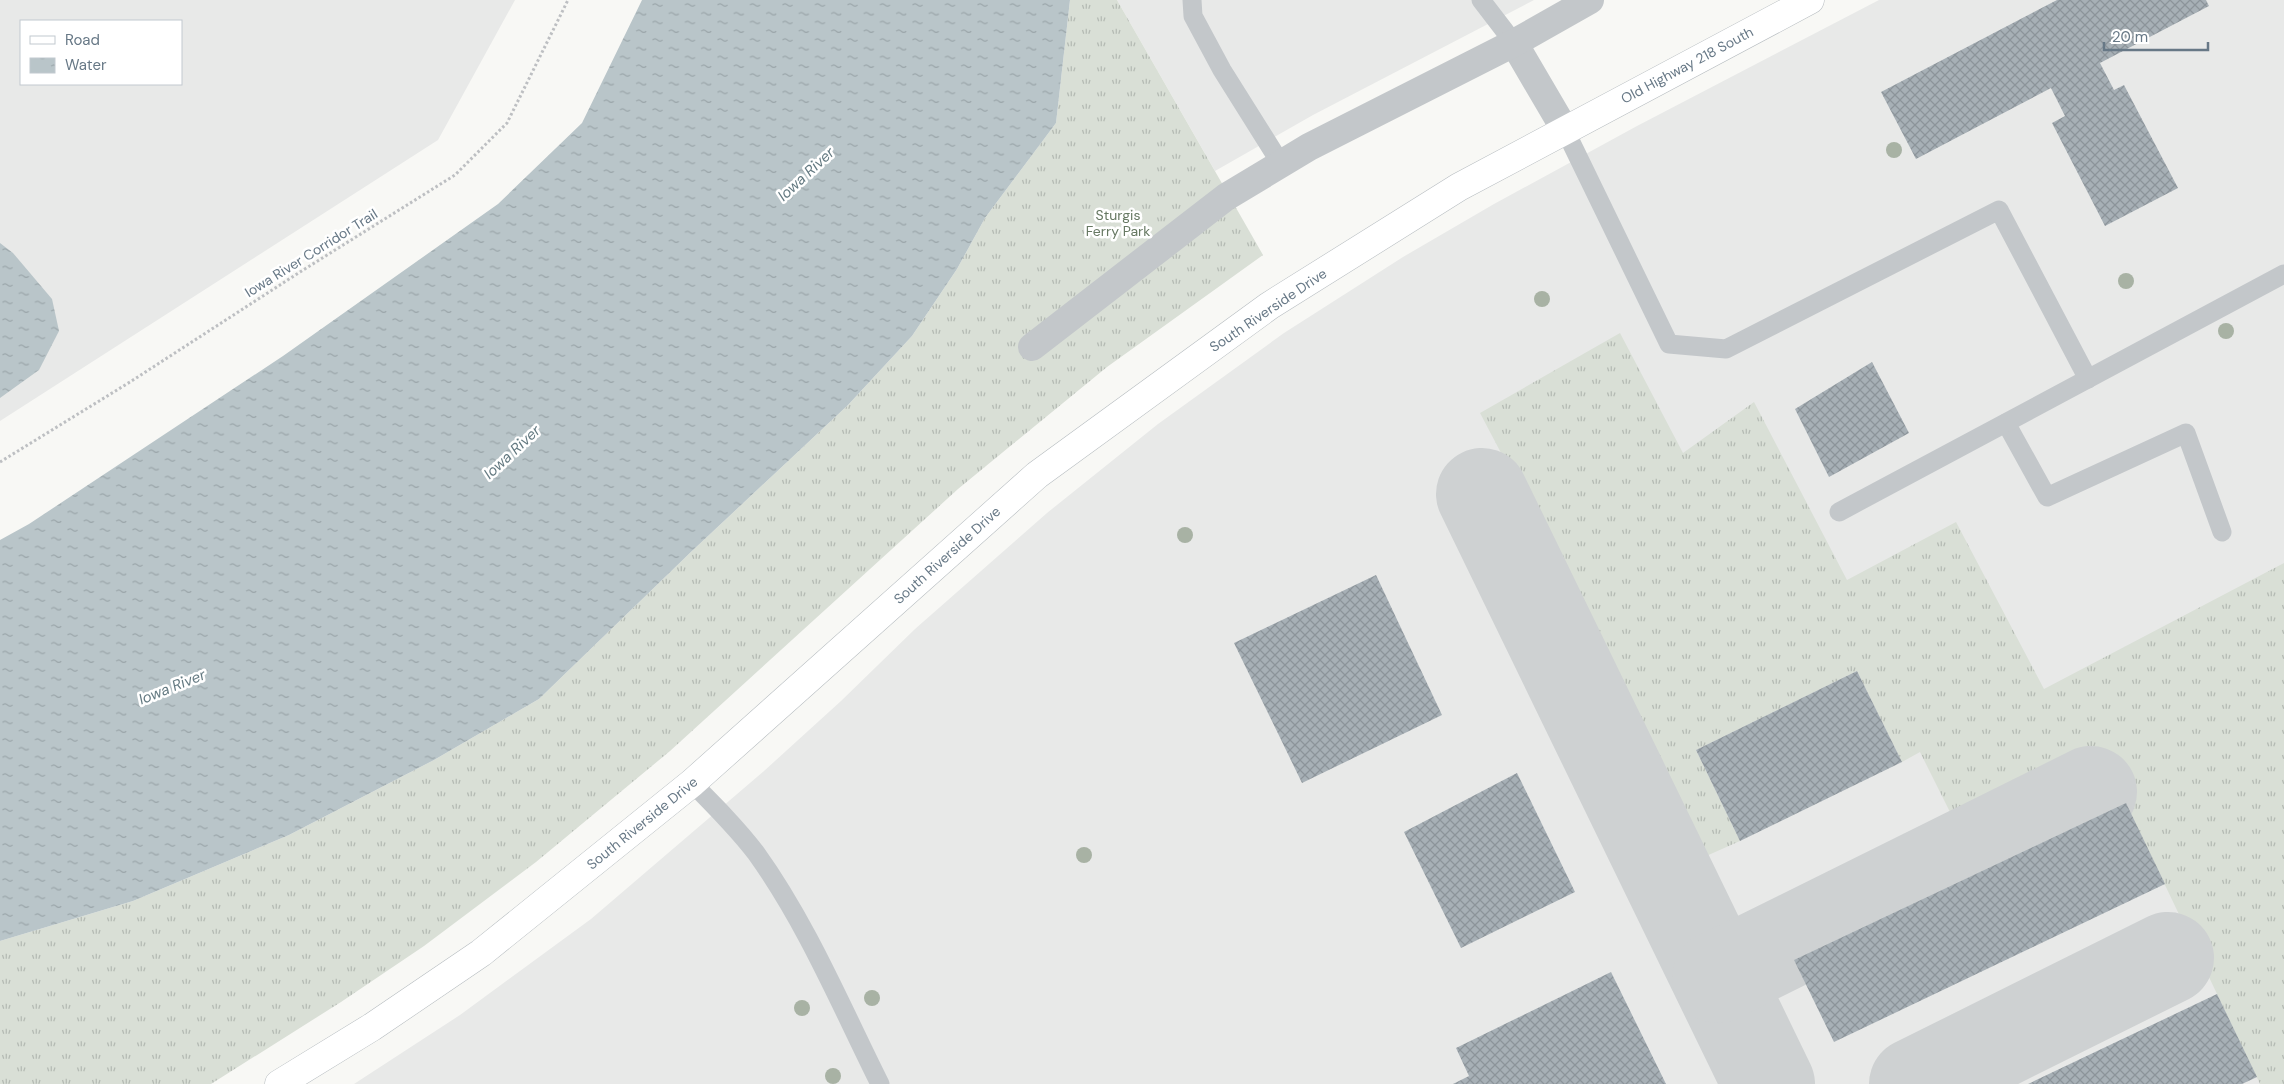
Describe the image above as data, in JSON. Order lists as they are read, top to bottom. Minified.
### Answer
{"streets":{"main road":["Old Highway 218 South","South Riverside Drive"],"path":["Iowa River Corridor Trail"]},"crossings":[["Old Highway 218 South","South Riverside Drive"]],"water":["Iowa River"],"parks":["Sturgis Ferry Park"],"legend":["Road","Water"],"scale_bar":"20 m"}
